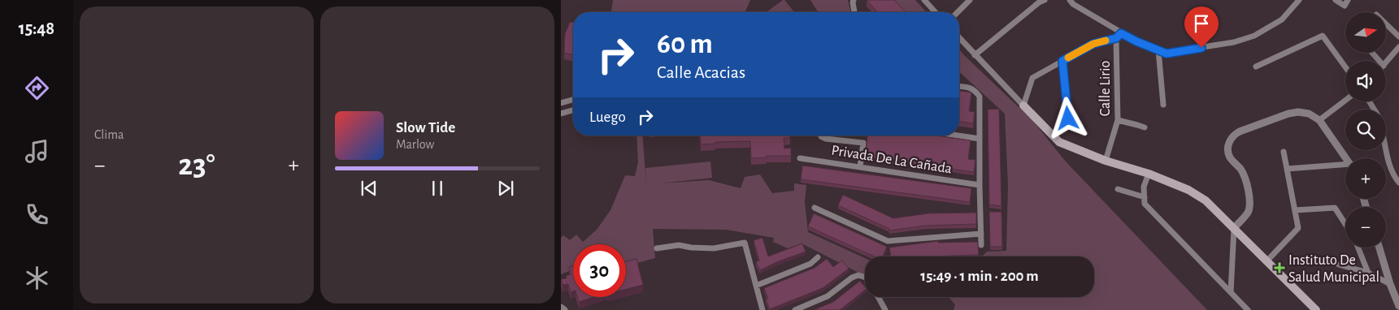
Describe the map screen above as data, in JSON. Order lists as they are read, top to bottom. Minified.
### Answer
{"streets":{"street":["Calle Lirio","Privada De La Cañada"]},"places":{"health":["Instituto De Salud Municipal"]},"north":"right","page":{"tabs":"15:48","tile":"Clima","map_buttons":["+","−"],"turn":["60 m","Calle Acacias"],"then":"Luego","song":["Slow Tide","Marlow"],"heat":["−","23°","+"],"limit":"30","trip":"15:49 · 1 min · 200 m"}}
